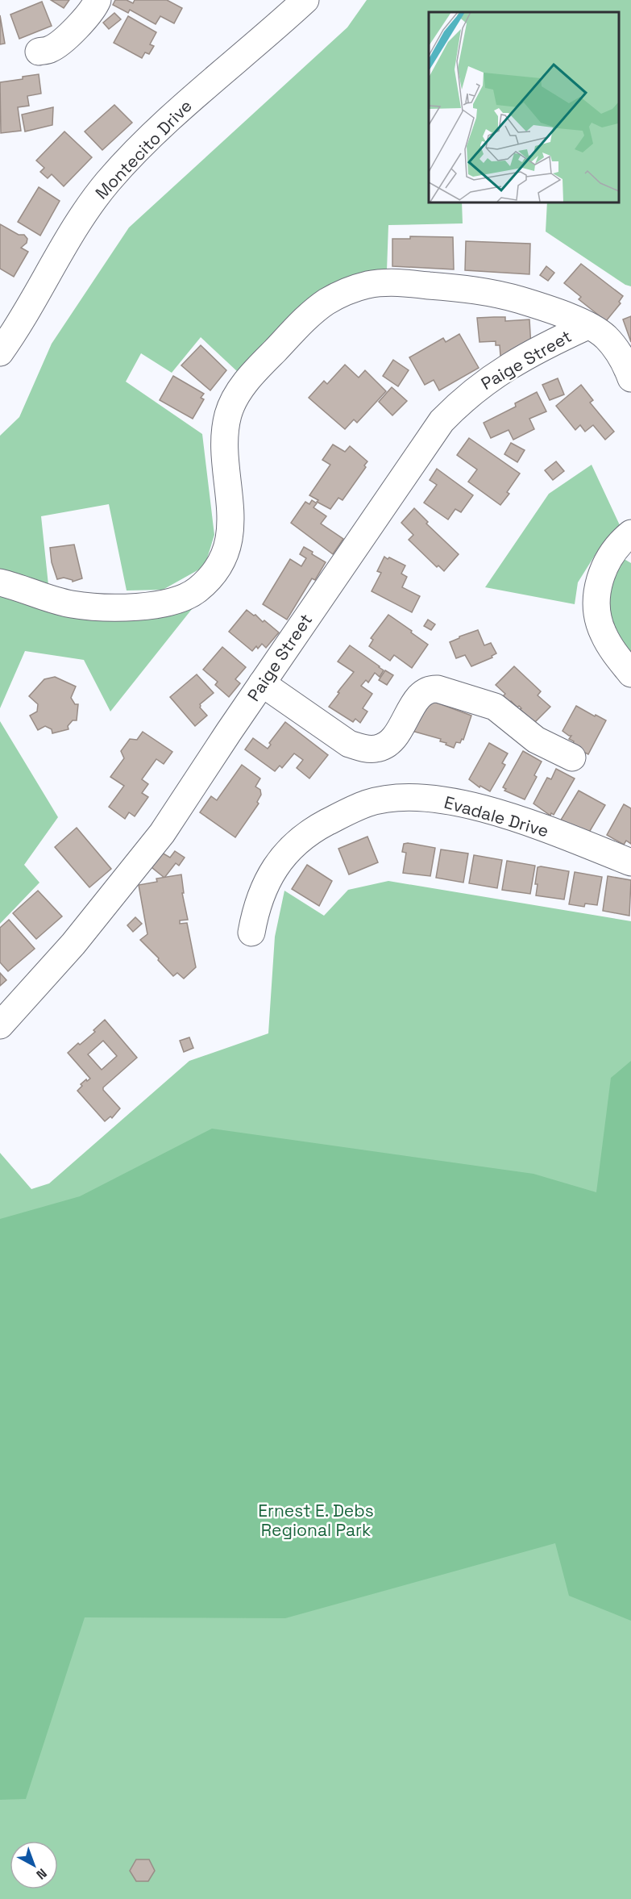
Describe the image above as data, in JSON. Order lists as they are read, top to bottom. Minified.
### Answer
{"streets":{"street":["Montecito Drive","Paige Street","Evadale Drive"]},"parks":["Ernest E. Debs Regional Park"],"north":"bottom right"}
